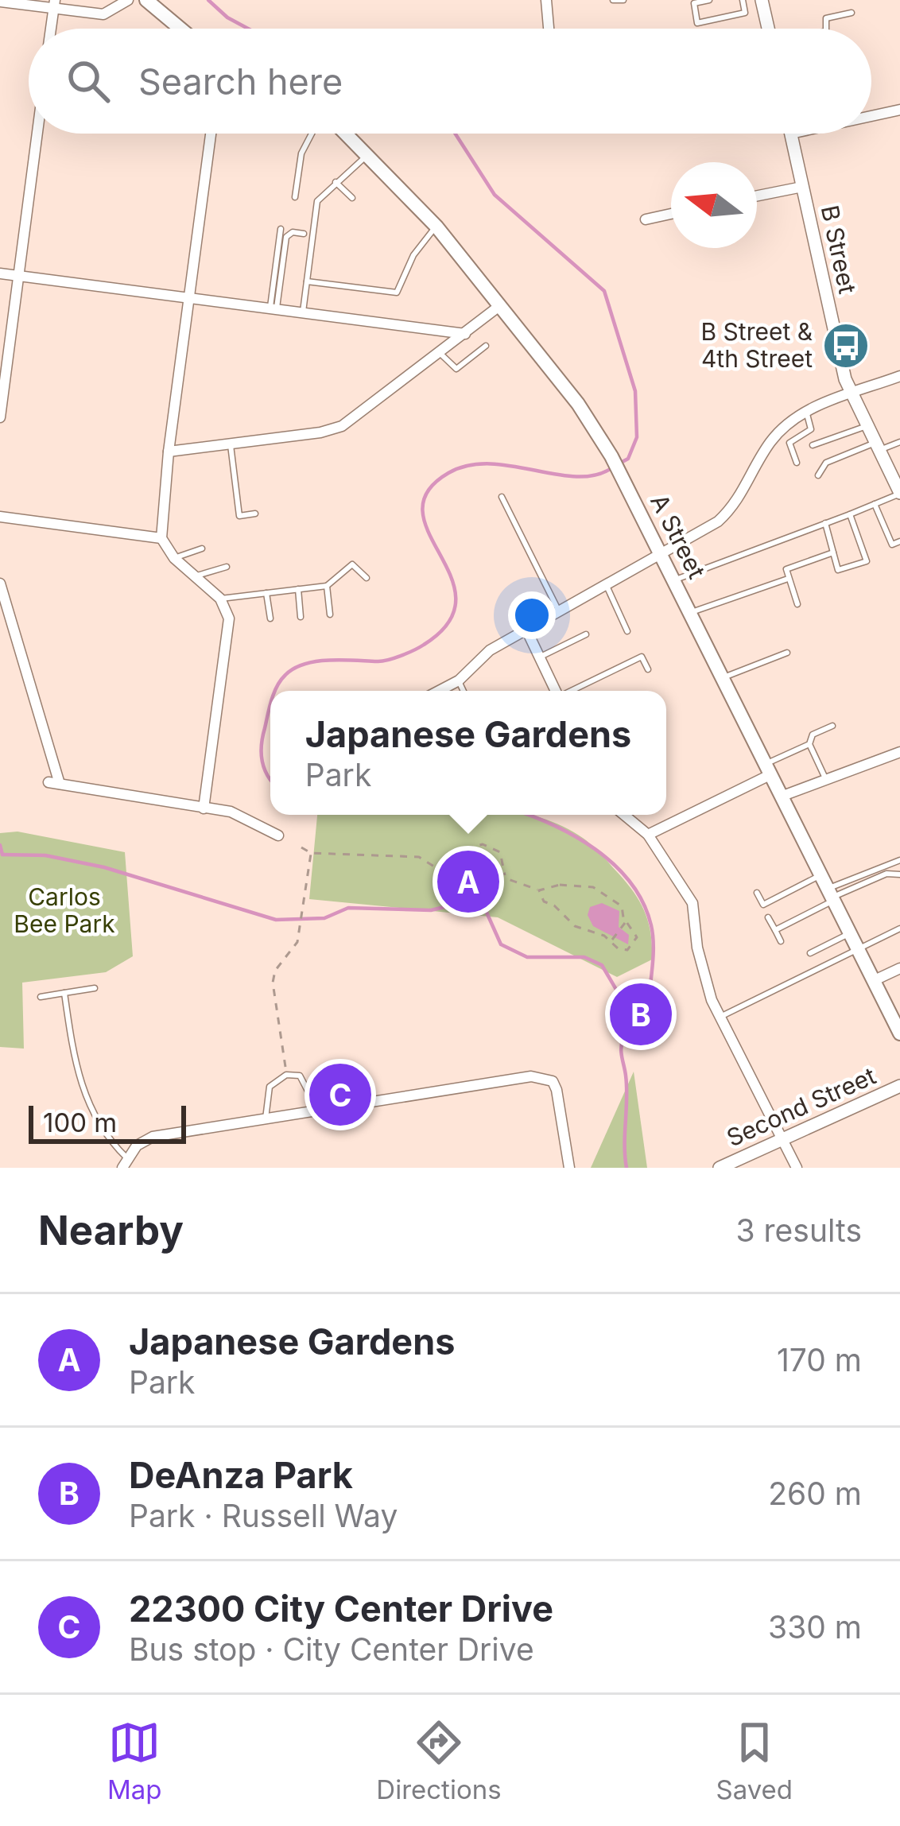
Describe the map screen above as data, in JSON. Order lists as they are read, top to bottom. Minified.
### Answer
{"streets":{"main road":["A Street"],"street":["B Street","Second Street"]},"parks":["Carlos Bee Park"],"places":{"bus stop":["B Street & 4th Street"]},"scale_bar":"100 m","north":"left","page":{"search":"Search here","popup":["Japanese Gardens","Park"],"pins":["A","B","C"],"scale":"100 m","heading":["Nearby","3 results"],"list":[{"mark":"A","name":"Japanese Gardens","note":"Park","value":"170 m"},{"mark":"B","name":"DeAnza Park","note":"Park · Russell Way","value":"260 m"},{"mark":"C","name":"22300 City Center Drive","note":"Bus stop · City Center Drive","value":"330 m"}],"nav":["Map","Directions","Saved"]}}
